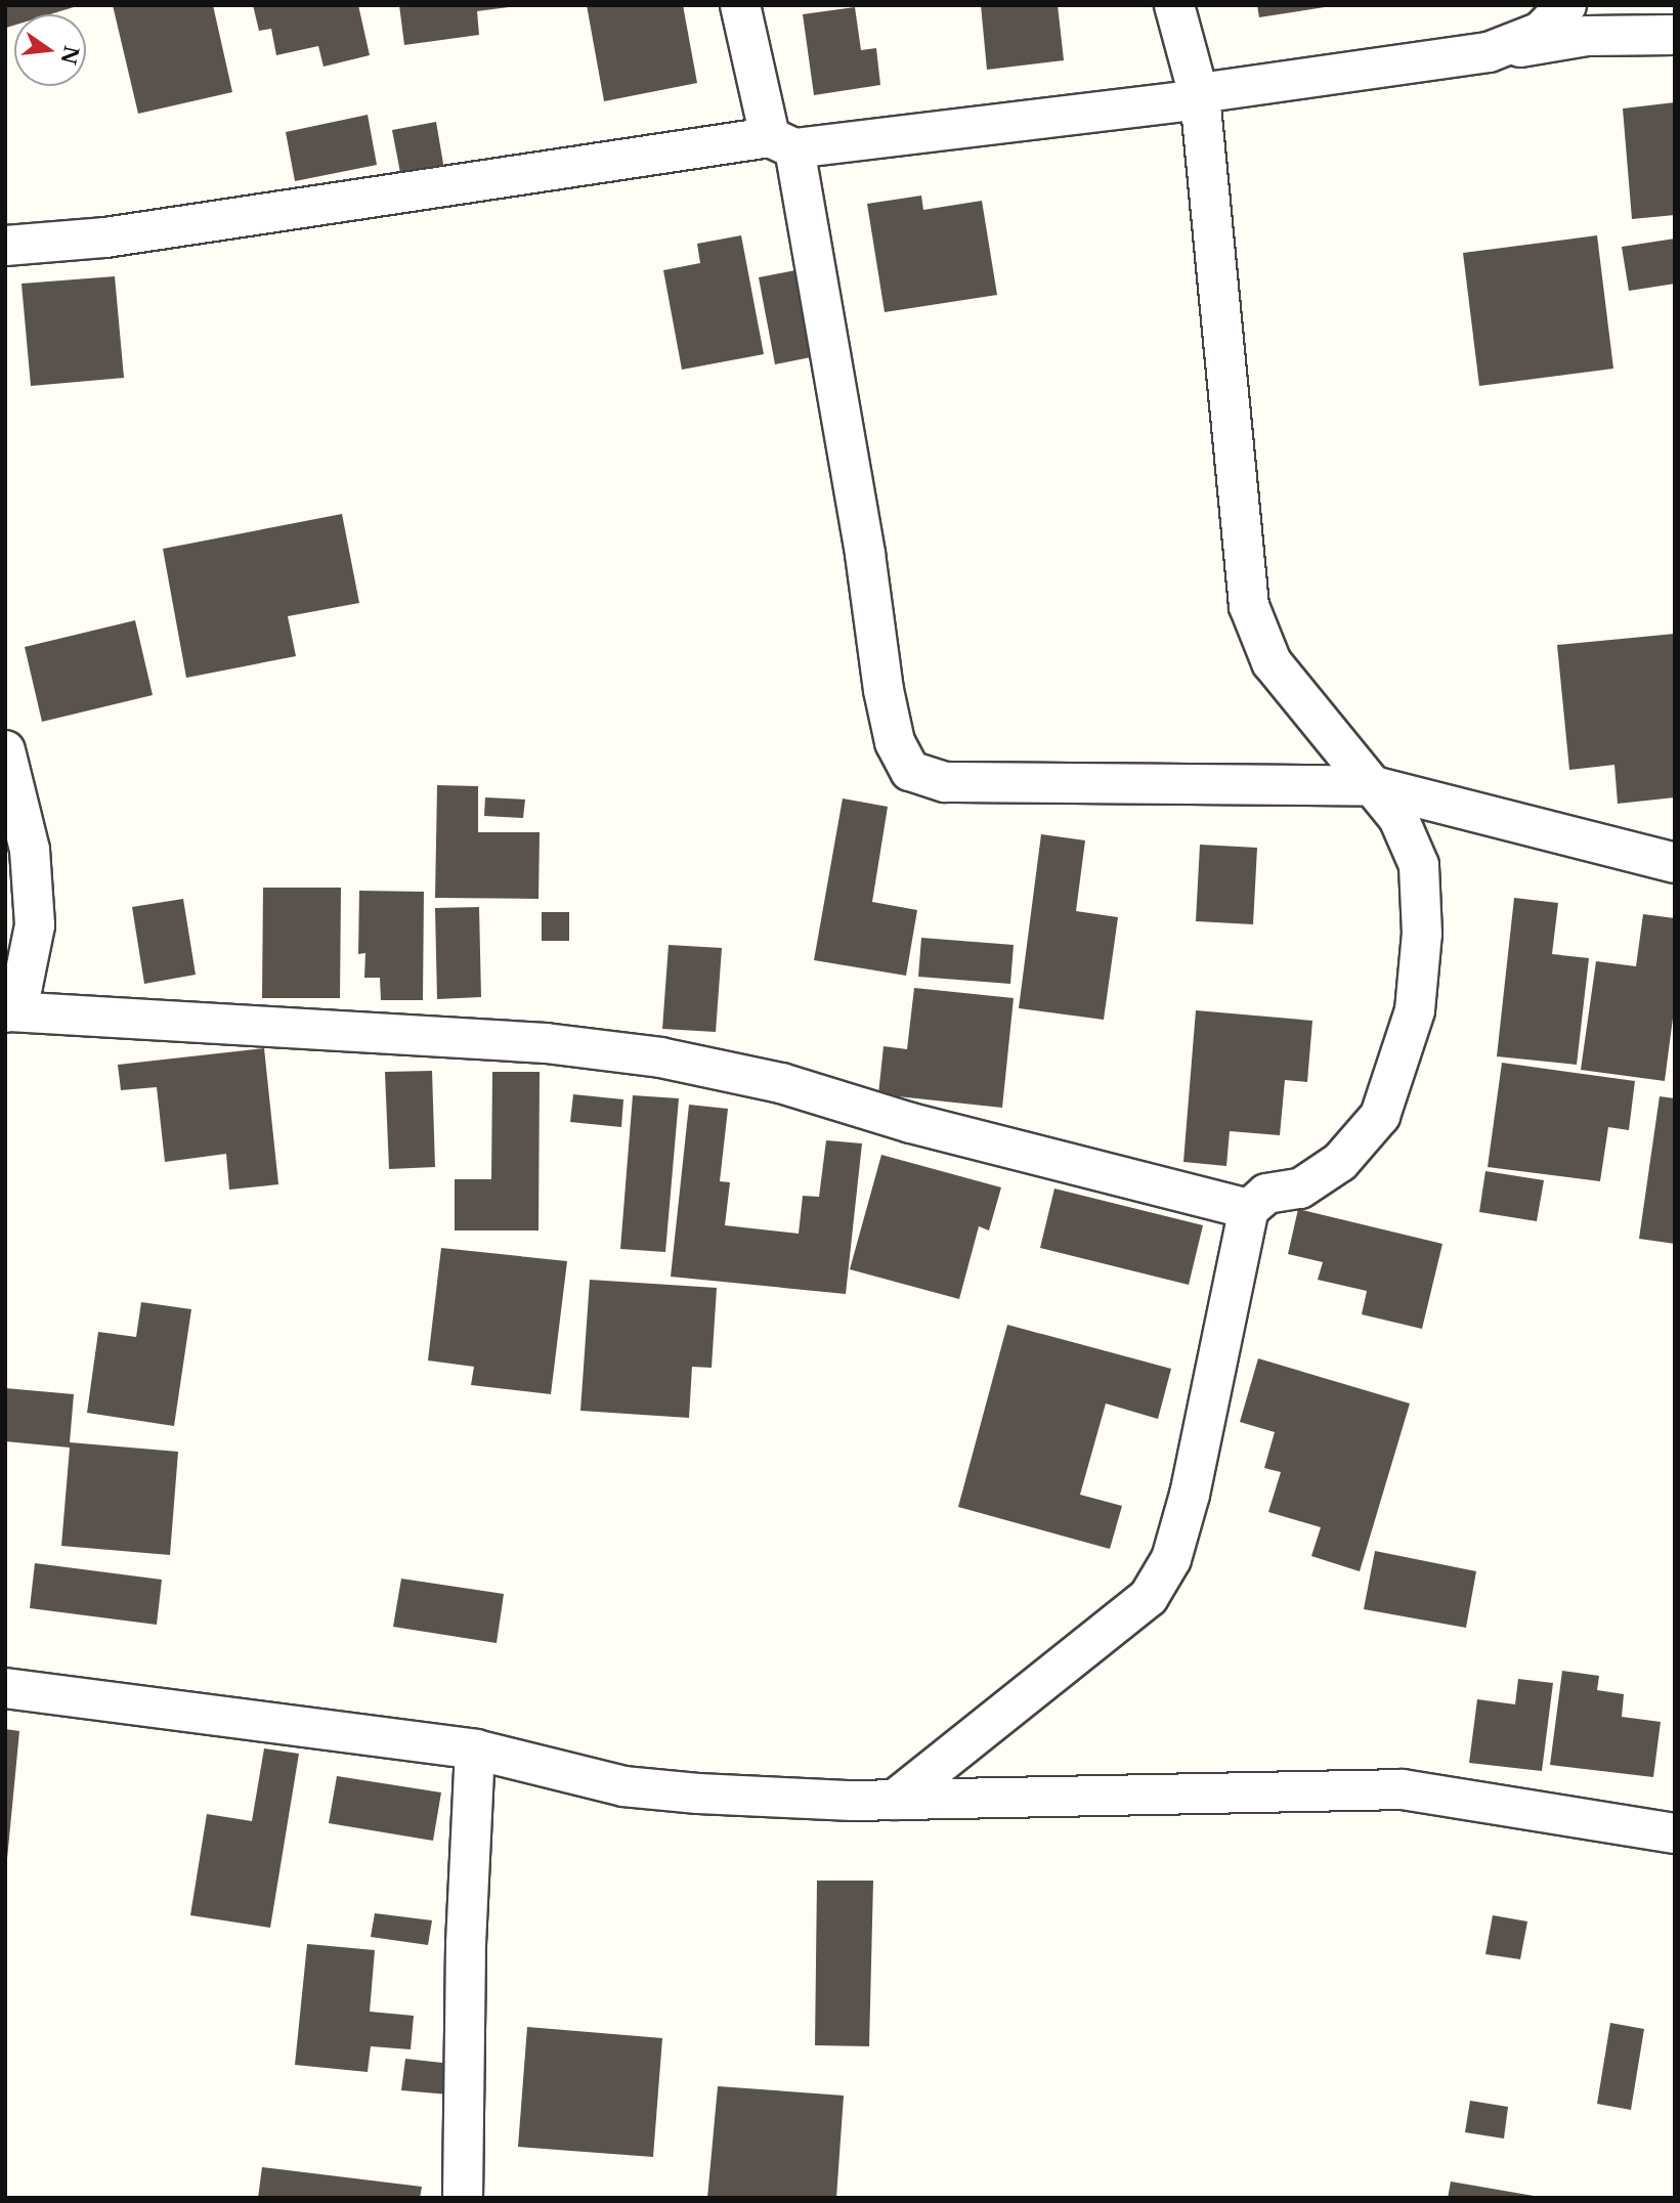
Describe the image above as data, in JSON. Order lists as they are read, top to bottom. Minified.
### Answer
{"north":"right"}
